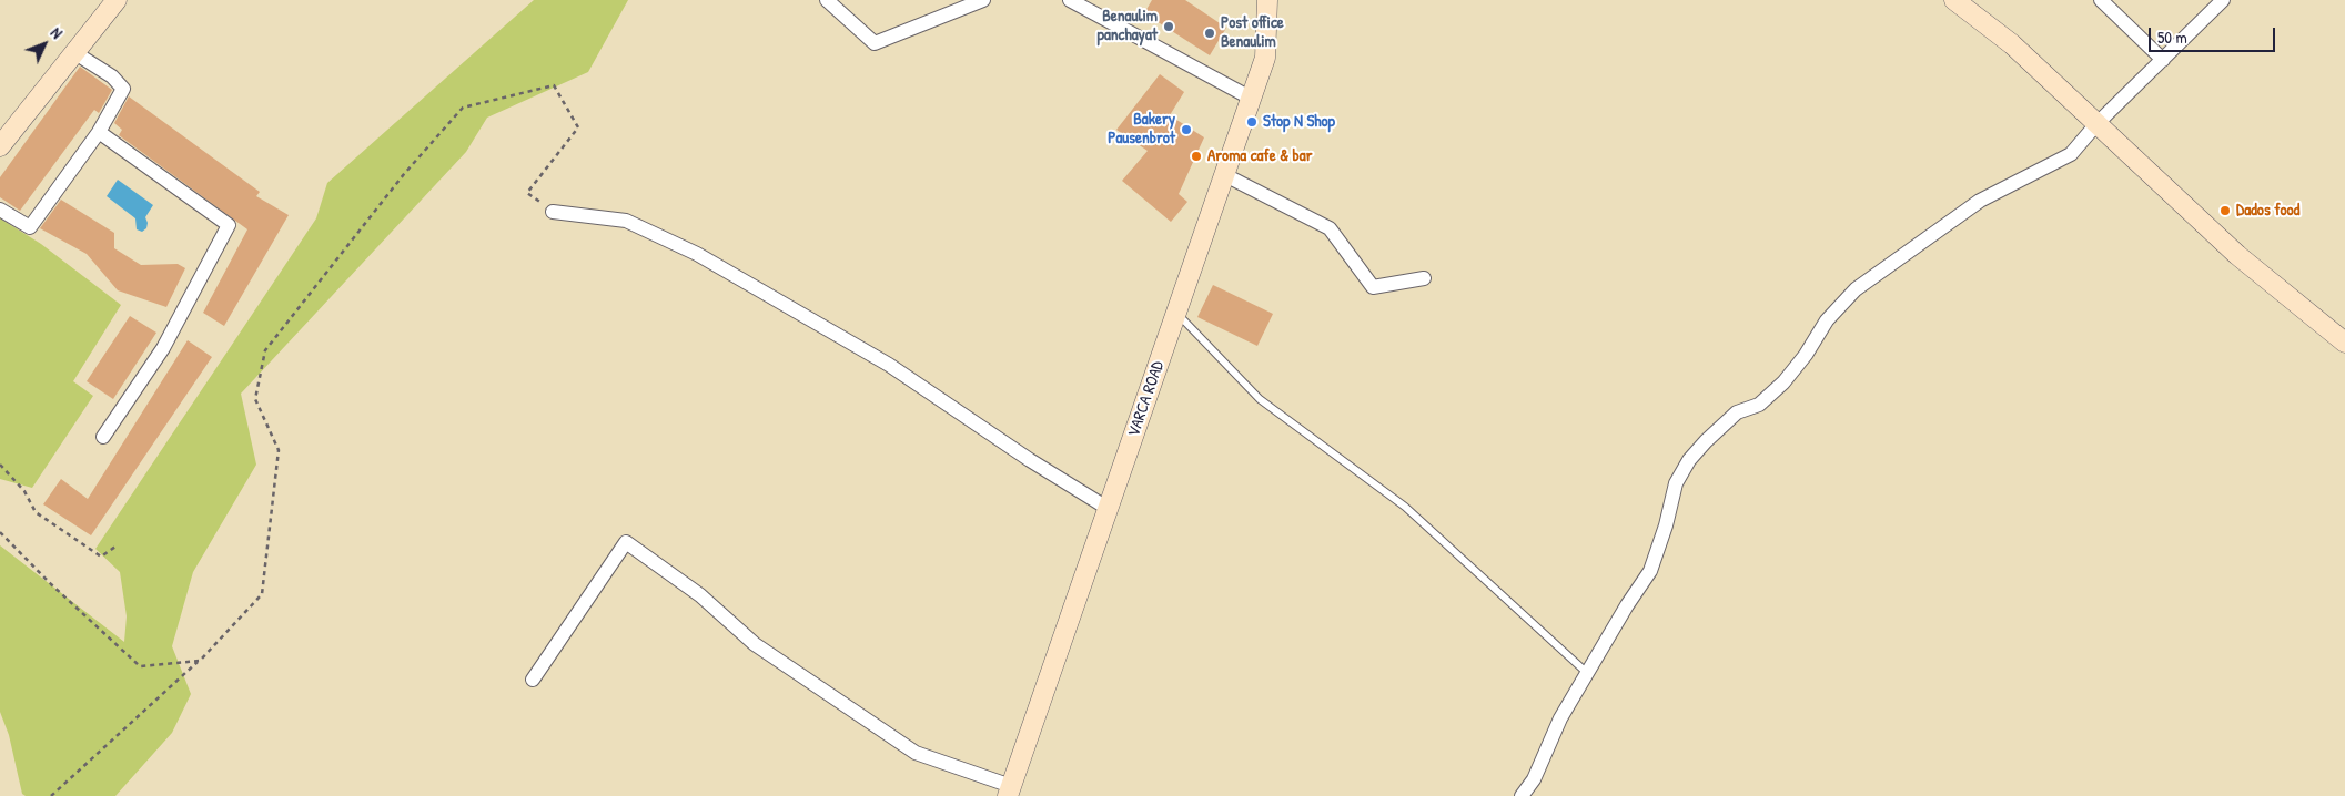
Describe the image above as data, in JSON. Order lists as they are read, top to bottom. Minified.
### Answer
{"streets":{"main road":["VARCA ROAD"]},"places":["Benaulim panchayat","Post office Benaulim","Stop N Shop","Bakery Pausenbrot","Aroma cafe & bar","Dados food"],"scale_bar":"50 m","north":"top right"}
